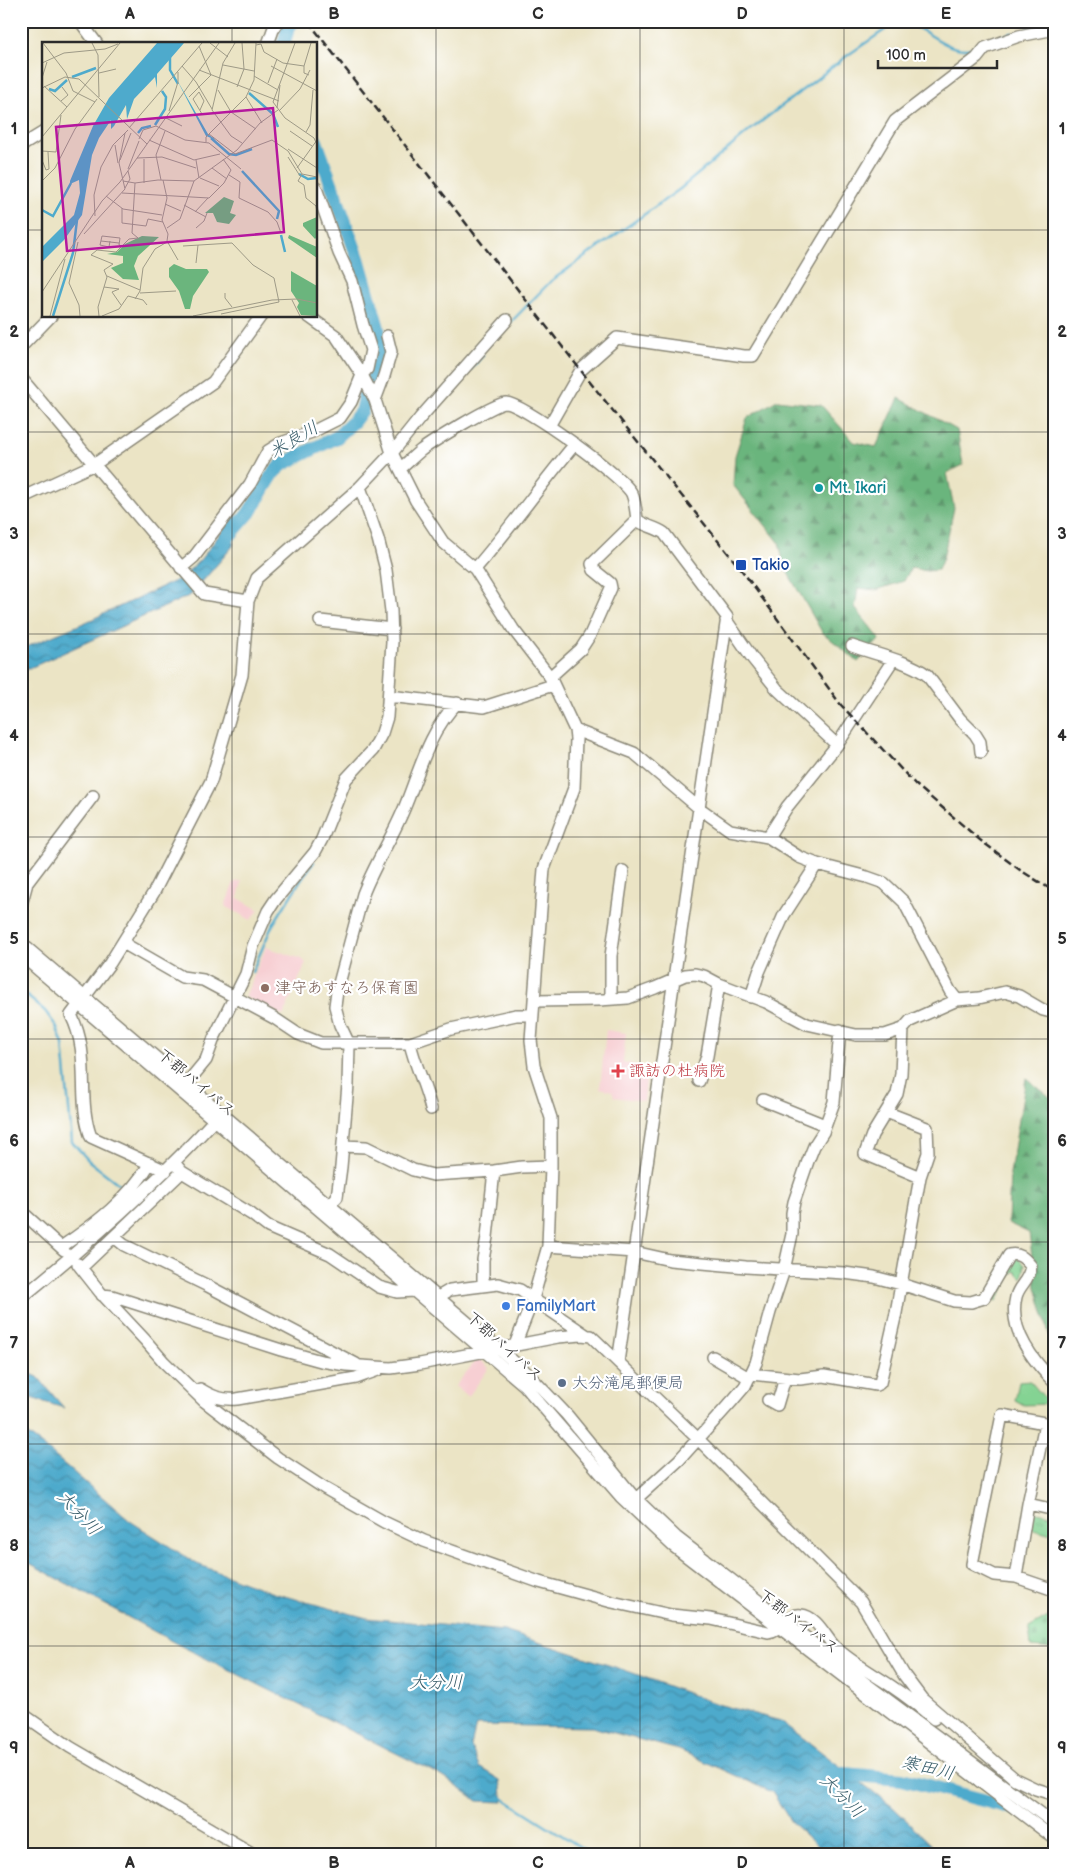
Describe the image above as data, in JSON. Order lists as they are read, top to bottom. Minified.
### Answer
{"streets":{"street":["下郡バイパス"]},"water":["米良川","大分川","寒田川"],"places":{"other":["Mt. Ikari","津守あすなろ保育園","FamilyMart","大分滝尾郵便局"],"transit":["Takio"],"health":["諏訪の杜病院"]},"scale_bar":"100 m","grid":{"columns":["A","B","C","D","E"],"rows":["1","2","3","4","5","6","7","8","9"]}}
